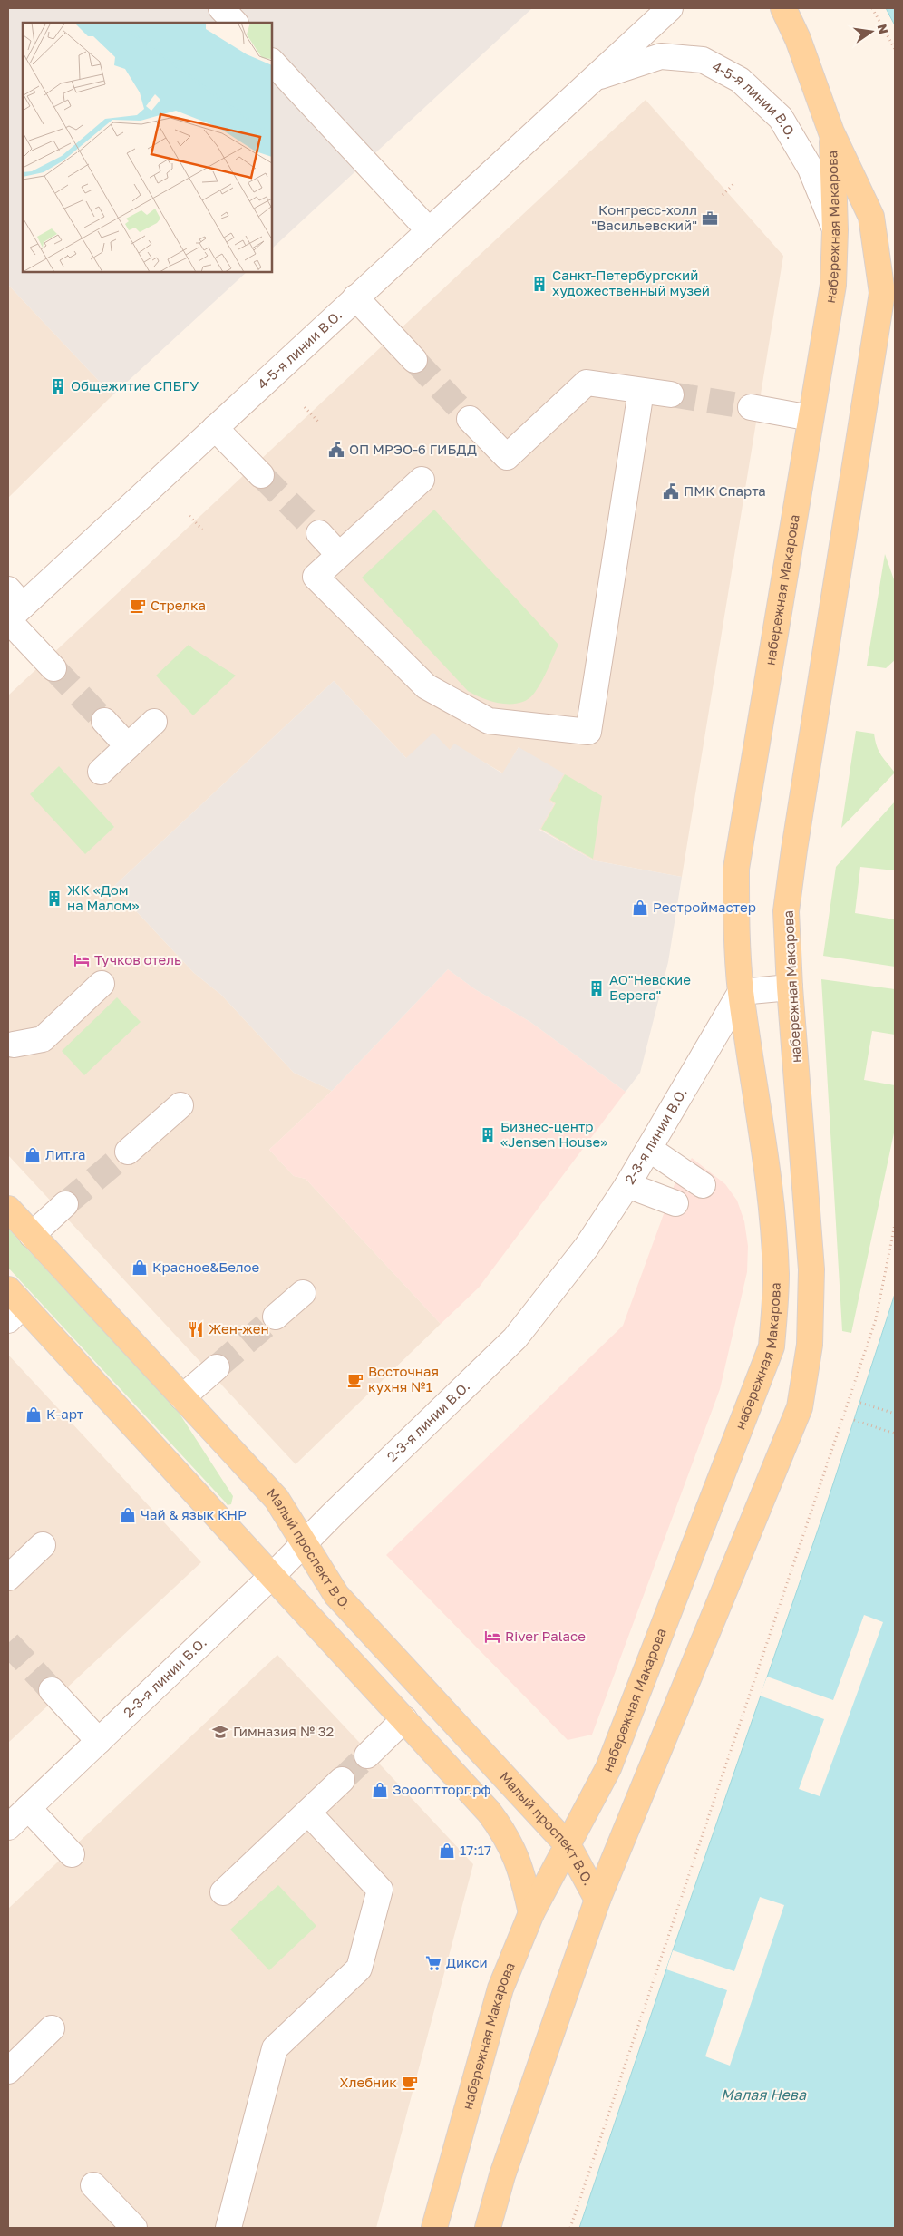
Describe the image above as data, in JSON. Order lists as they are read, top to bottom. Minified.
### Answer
{"streets":{"main road":["набережная Макарова","Малый проспект В.О."],"street":["4-5-я линии В.О.","2-3-я линии В.О."]},"crossings":[["4-5-я линии В.О.","набережная Макарова"],["набережная Макарова","2-3-я линии В.О."],["набережная Макарова","Малый проспект В.О."],["2-3-я линии В.О.","Малый проспект В.О."]],"water":["Малая Нева"],"places":{"office":["Конгресс-холл \"Васильевский\""],"building":["Санкт-Петербургский художественный музей","Общежитие СПБГУ","ЖК «Дом на Малом»","АО\"Невские Берега\"","Бизнес-центр «Jensen House»"],"public building":["ОП МРЭО-6 ГИБДД","ПМК Спарта"],"cafe":["Стрелка","Восточная кухня №1","Хлебник"],"shop":["Рестроймастер","Лит.ra","Красное&Белое","К-арт","Чай & язык КНР","Зоооптторг.рф","17:17"],"hotel":["Тучков отель","River Palace"],"restaurant":["Жен-жен"],"school or university":["Гимназия № 32"],"supermarket":["Дикси"]},"north":"right"}
